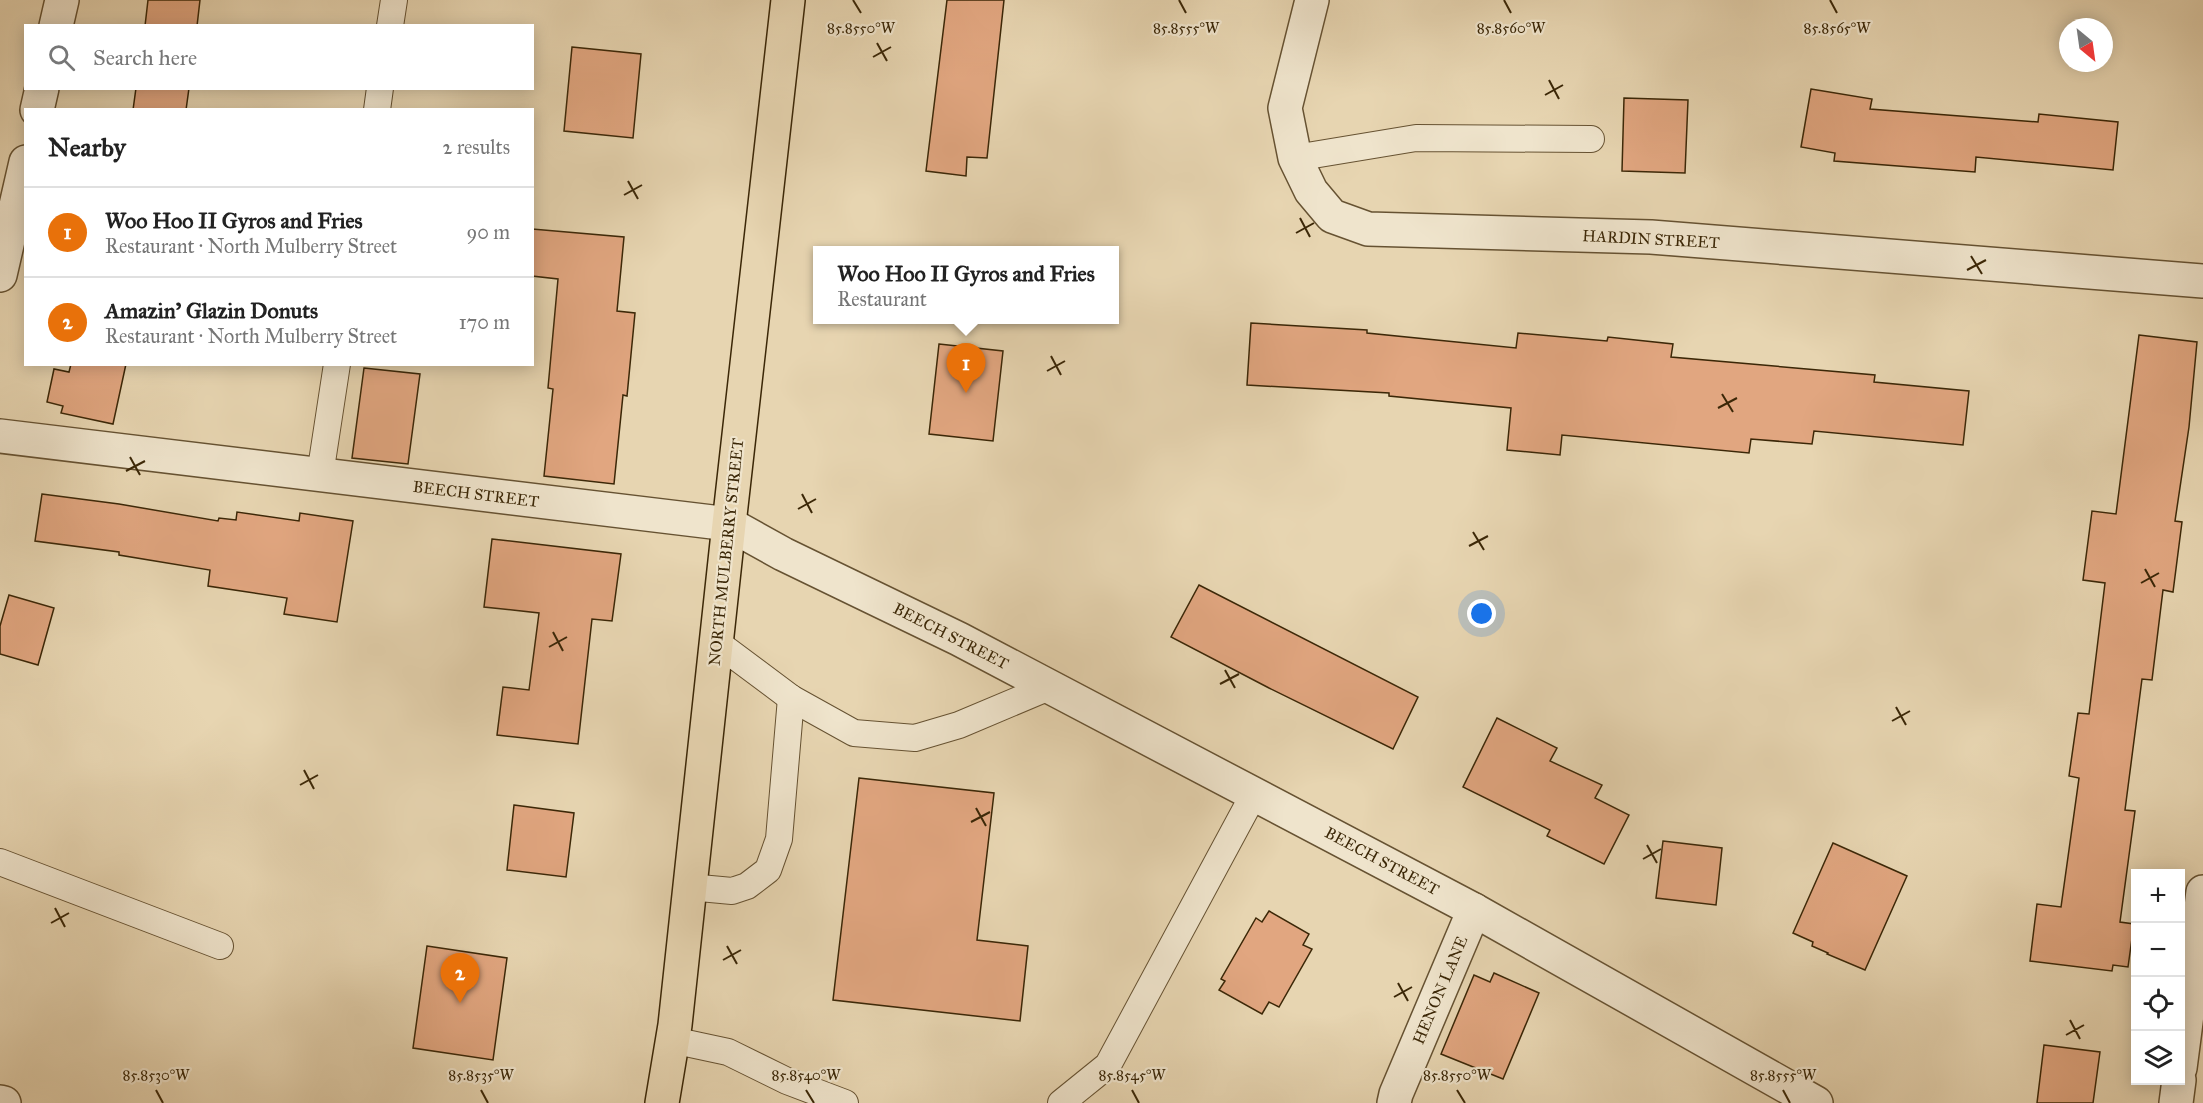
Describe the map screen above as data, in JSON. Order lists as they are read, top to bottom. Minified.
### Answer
{"streets":{"main road":["NORTH MULBERRY STREET"],"street":["HARDIN STREET","BEECH STREET","HENON LANE"]},"crossings":[["BEECH STREET","NORTH MULBERRY STREET"],["BEECH STREET","HENON LANE"]],"north":"bottom right","page":{"search":"Search here","heading":["Nearby","2 results"],"list":[{"mark":"1","name":"Woo Hoo II Gyros and Fries","note":"Restaurant · North Mulberry Street","value":"90 m"},{"mark":"2","name":"Amazin' Glazin Donuts","note":"Restaurant · North Mulberry Street","value":"170 m"}],"popup":["Woo Hoo II Gyros and Fries","Restaurant"],"pins":["1","2"],"map_buttons":["+","−"]},"coordinates":["85.8550°W","85.8555°W","85.8560°W","85.8565°W","85.8530°W","85.8535°W","85.8540°W","85.8545°W"]}
